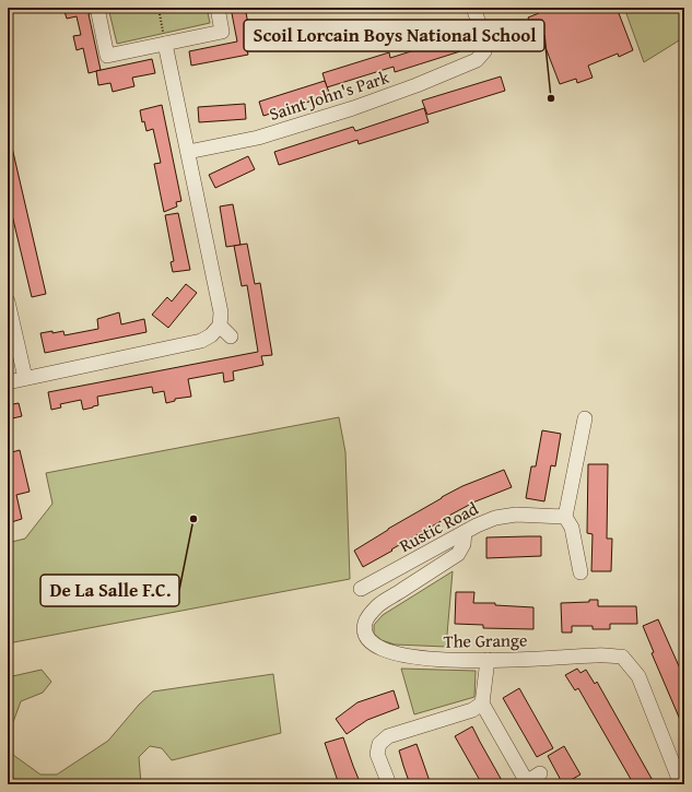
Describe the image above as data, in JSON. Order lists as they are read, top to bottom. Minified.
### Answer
{"streets":{"street":["Saint John's Park","Rustic Road","The Grange"]},"crossings":[["Rustic Road","The Grange"]],"places":["Scoil Lorcain Boys National School","De La Salle F.C."]}
